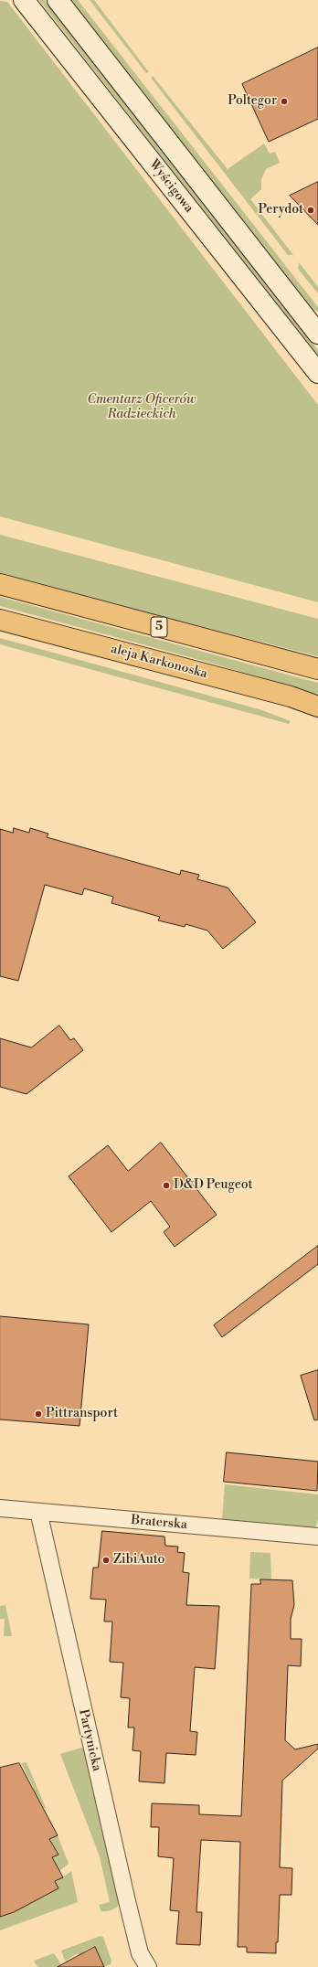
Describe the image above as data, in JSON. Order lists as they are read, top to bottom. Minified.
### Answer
{"streets":{"main road":["Wyścigowa","5","aleja Karkonoska"],"street":["Braterska","Partynicka"]},"crossings":[["Braterska","Partynicka"]],"parks":["Cmentarz Oficerów Radzieckich"],"places":["Poltegor","Perydot","D&D Peugeot","Pittransport","ZibiAuto"]}
